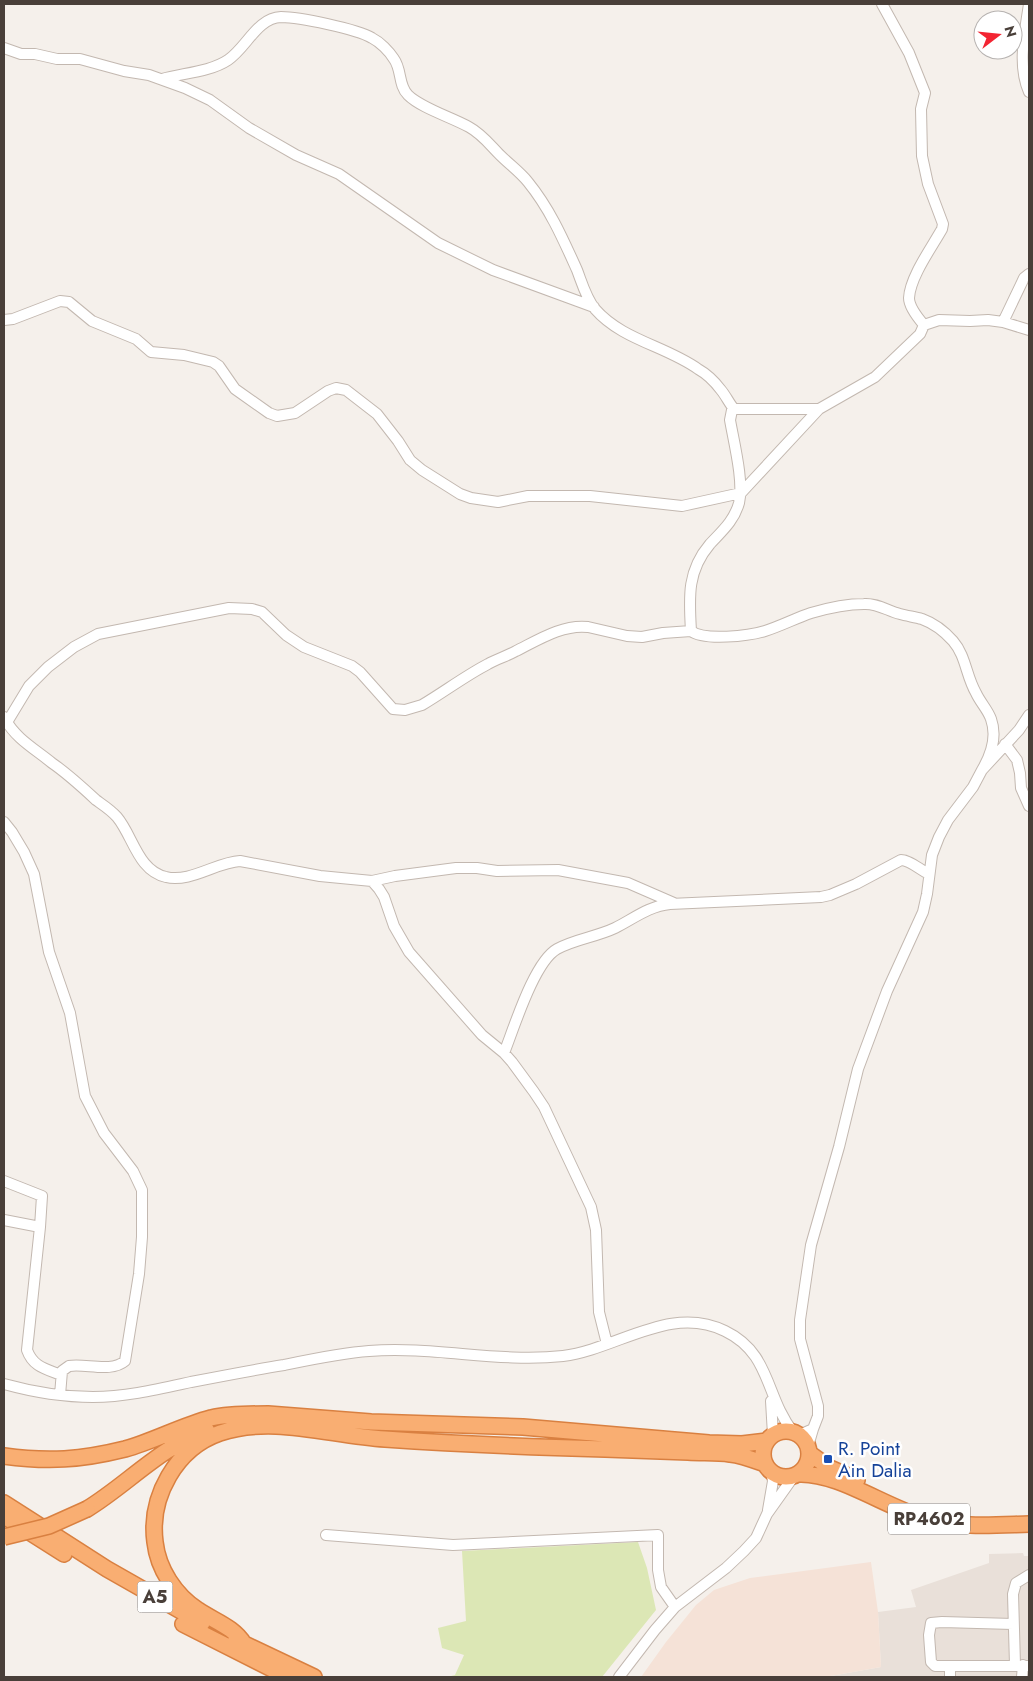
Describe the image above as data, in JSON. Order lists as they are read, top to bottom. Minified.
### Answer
{"streets":{"highway":["RP4602","A5"]},"places":{"transit":["R. Point Ain Dalia"]},"north":"right"}
